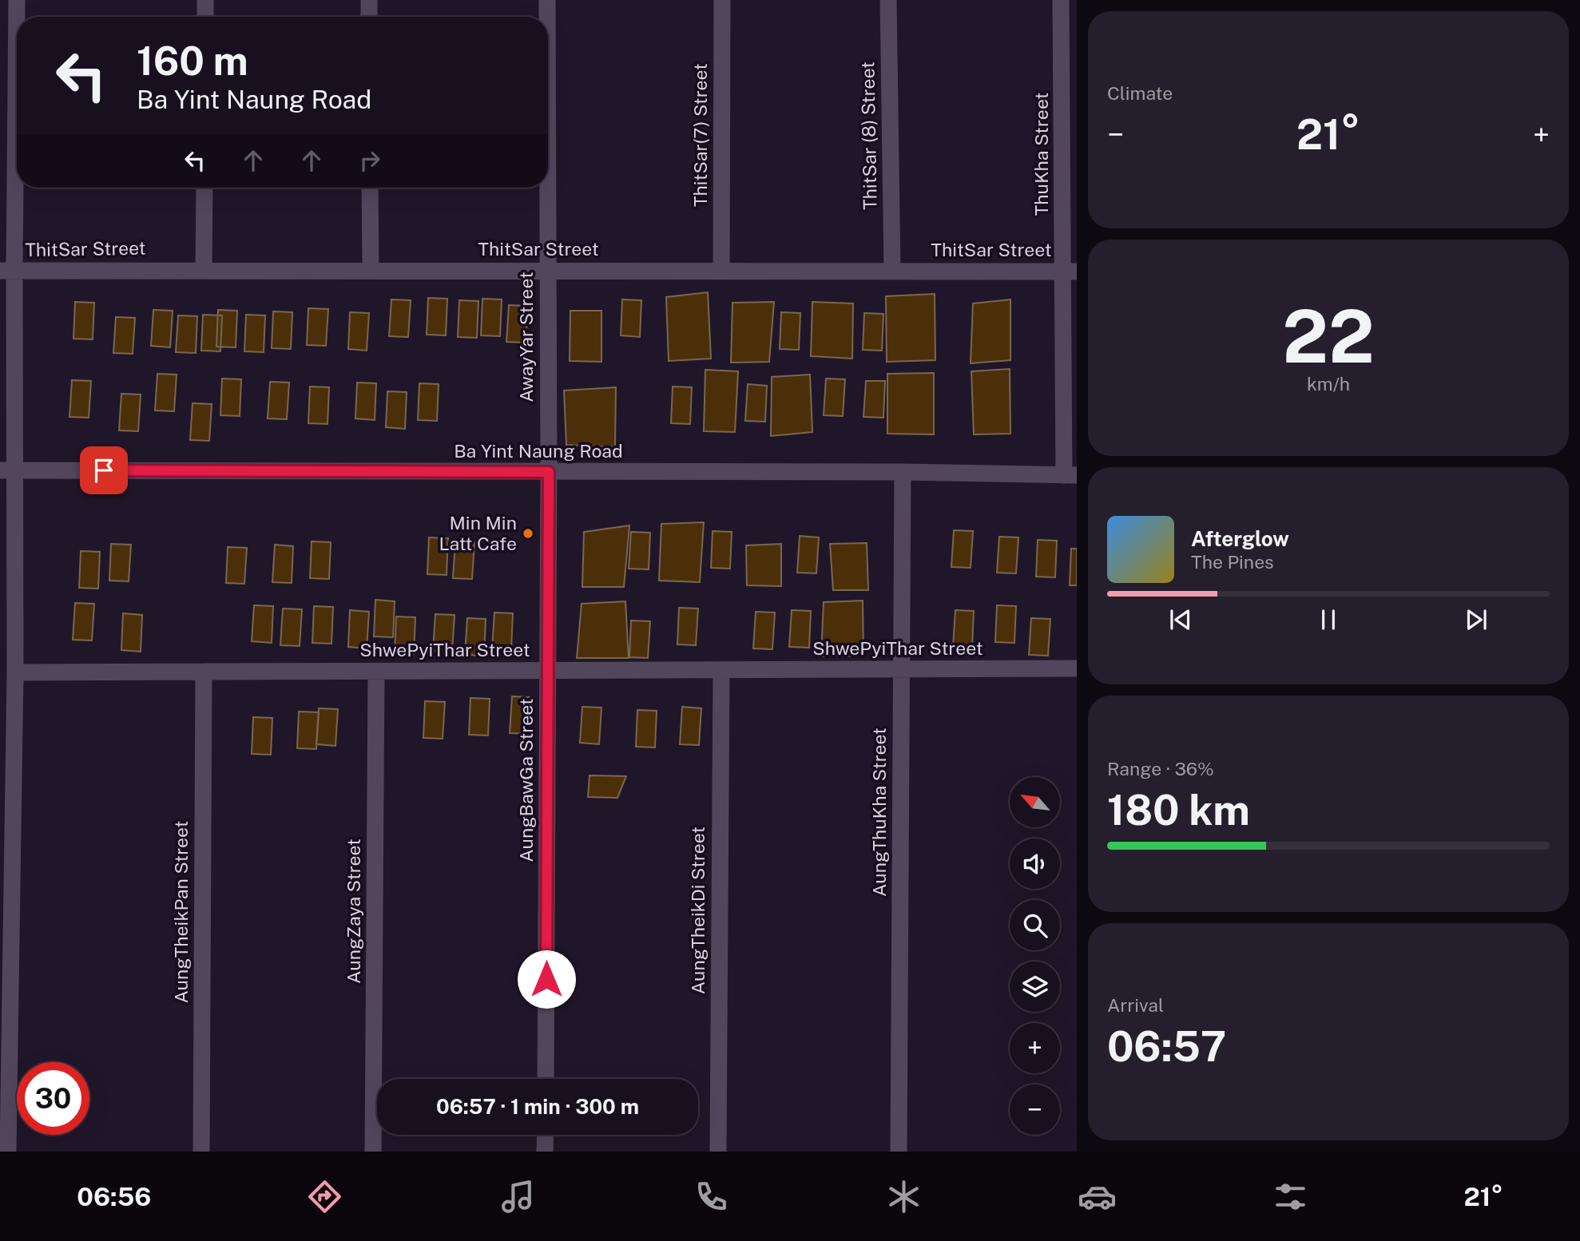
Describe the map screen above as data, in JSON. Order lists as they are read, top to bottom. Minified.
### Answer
{"streets":{"street":["ThitSar(7) Street","ThitSar (8) Street","ThuKha Street","ThitSar Street","AwayYar Street","Ba Yint Naung Road","ShwePyiThar Street","AungBawGa Street","AungThuKha Street","AungTheikDi Street","AungZaya Street","AungTheikPan Street"]},"crossings":[["ThitSar(7) Street","ThitSar Street"],["ThitSar (8) Street","ThitSar Street"],["ThuKha Street","ThitSar Street"],["ThuKha Street","Ba Yint Naung Road"],["ThitSar Street","AwayYar Street"],["AwayYar Street","Ba Yint Naung Road"],["AwayYar Street","AungBawGa Street"],["Ba Yint Naung Road","AungBawGa Street"],["Ba Yint Naung Road","AungThuKha Street"],["ShwePyiThar Street","AungBawGa Street"],["ShwePyiThar Street","AungThuKha Street"],["ShwePyiThar Street","AungTheikDi Street"],["ShwePyiThar Street","AungZaya Street"],["ShwePyiThar Street","AungTheikPan Street"]],"places":["Min Min Latt Cafe"],"north":"top left","page":{"tile":["Climate",["22","km/h"],["Range · 36%","180 km"],["Arrival","06:57"]],"turn":["160 m","Ba Yint Naung Road"],"heat":["−","21°","+"],"song":["Afterglow","The Pines"],"map_buttons":["+","−"],"limit":"30","trip":"06:57 · 1 min · 300 m","tabs":["06:56","21°"]}}
